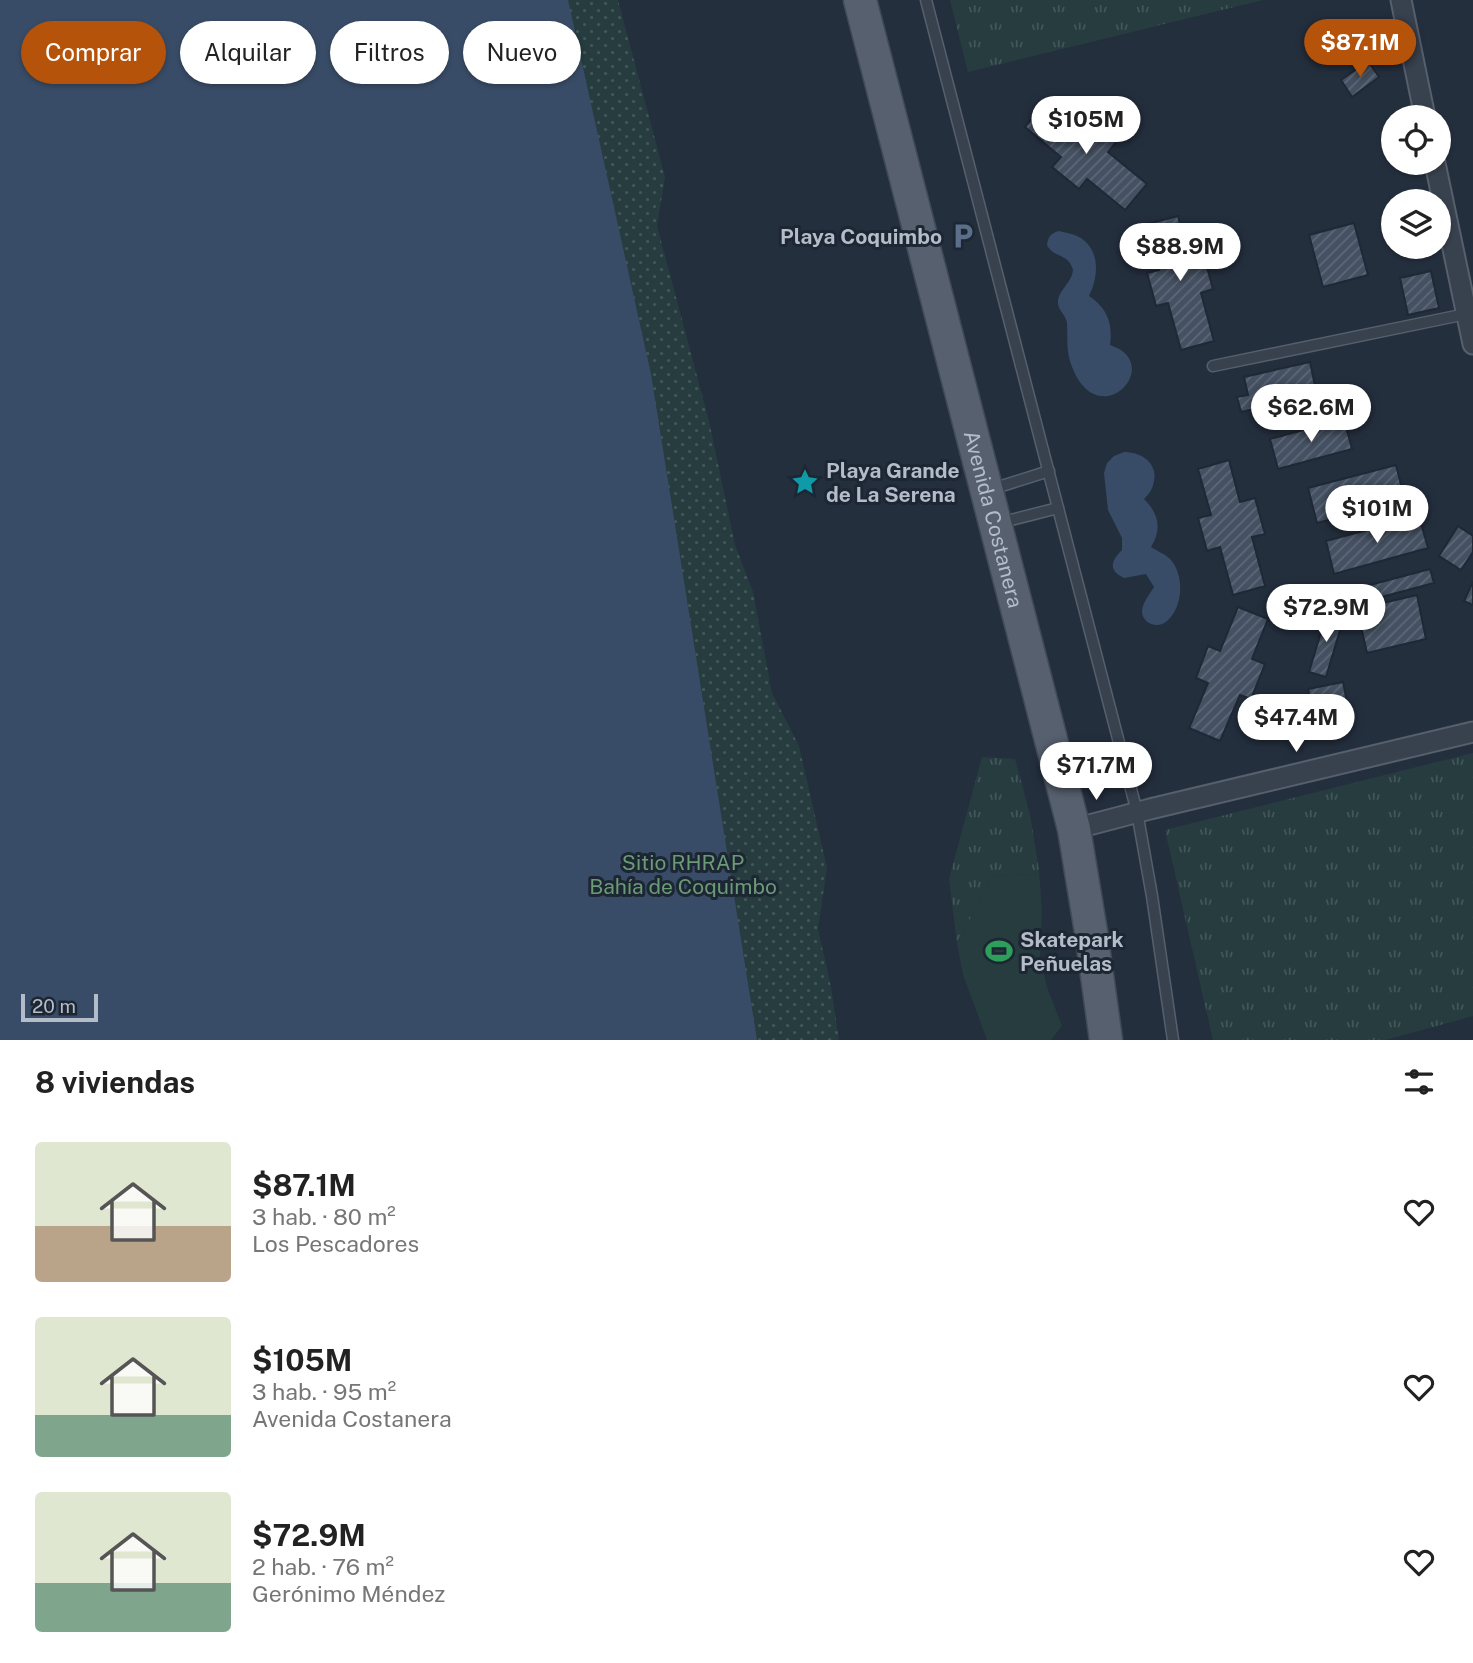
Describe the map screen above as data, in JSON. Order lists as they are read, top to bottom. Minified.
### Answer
{"streets":{"main road":["Avenida Costanera"]},"parks":["Sitio RHRAP Bahía de Coquimbo"],"places":{"parking":["Playa Coquimbo"],"place":["Playa Grande de La Serena"],"sports":["Skatepark Peñuelas"]},"scale_bar":"20 m","page":{"price":["$87.1M","$105M","$88.9M","$62.6M","$101M","$72.9M","$47.4M","$71.7M"],"chip":["Comprar","Alquilar","Filtros","Nuevo"],"scale":"20 m","heading":"8 viviendas","list":[{"name":"$87.1M","note":"3 hab. · 80 m² · Los Pescadores"},{"name":"$105M","note":"3 hab. · 95 m² · Avenida Costanera"},{"name":"$72.9M","note":"2 hab. · 76 m² · Gerónimo Méndez"}]}}
